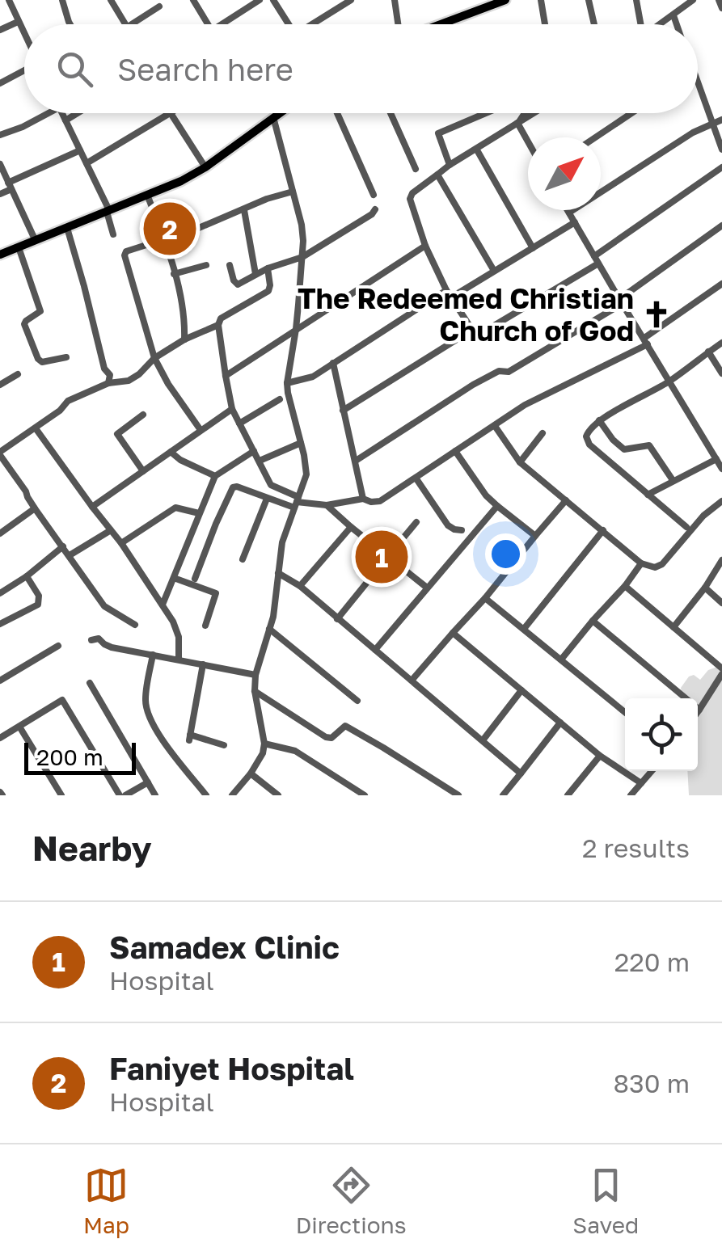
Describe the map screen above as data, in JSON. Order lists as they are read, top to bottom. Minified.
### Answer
{"places":{"church":["The Redeemed Christian Church of God"]},"scale_bar":"200 m","north":"top right","page":{"search":"Search here","pins":["2","1"],"scale":"200 m","heading":["Nearby","2 results"],"list":[{"mark":"1","name":"Samadex Clinic","note":"Hospital","value":"220 m"},{"mark":"2","name":"Faniyet Hospital","note":"Hospital","value":"830 m"}],"nav":["Map","Directions","Saved"]}}
